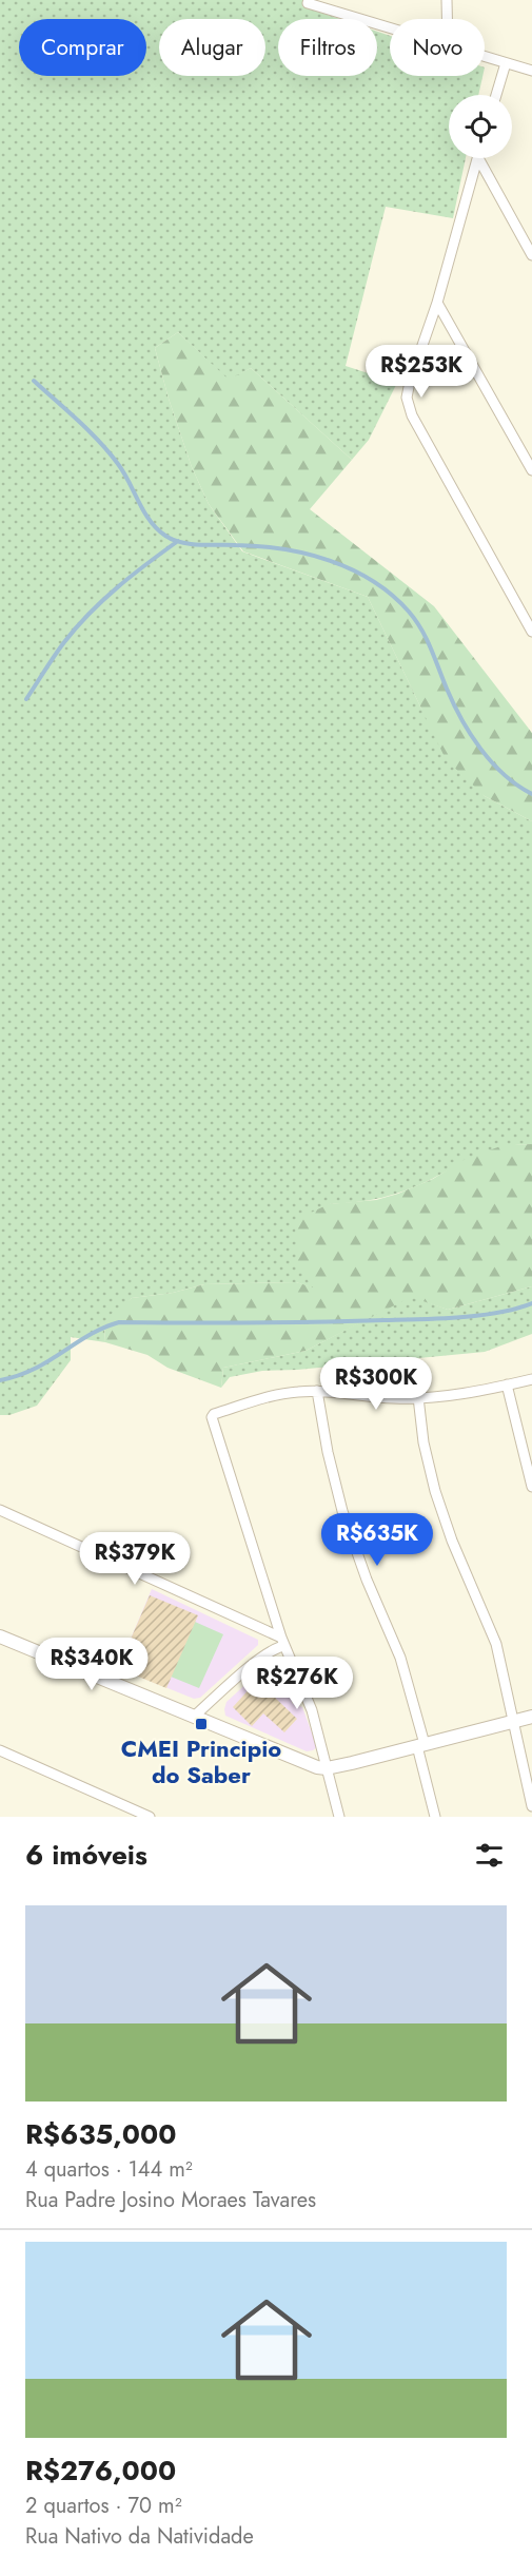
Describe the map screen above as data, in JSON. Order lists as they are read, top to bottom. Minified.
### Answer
{"places":{"transit":["CMEI Principio do Saber"]},"page":{"chip":["Comprar","Alugar","Filtros","Novo"],"price":["R$253K","R$300K","R$635K","R$379K","R$340K","R$276K"],"heading":"6 imóveis","list":[{"name":"R$635,000","note":"4 quartos · 144 m² · Rua Padre Josino Moraes Tavares"},{"name":"R$276,000","note":"2 quartos · 70 m² · Rua Nativo da Natividade"}]}}
